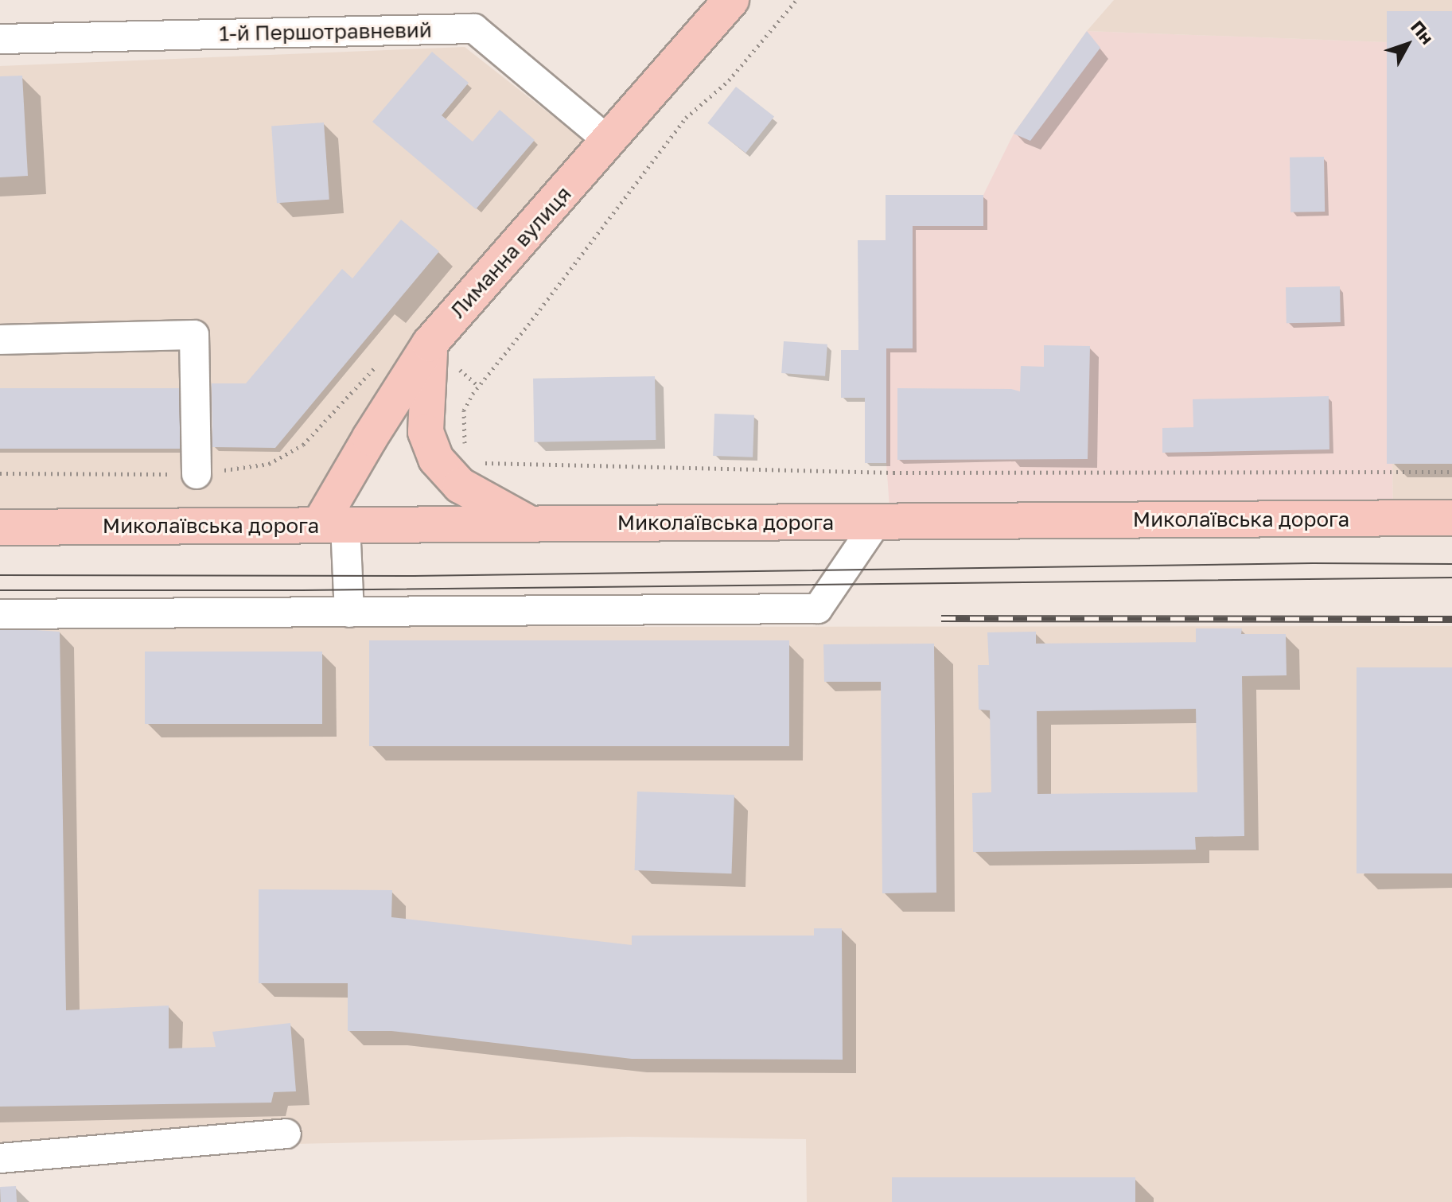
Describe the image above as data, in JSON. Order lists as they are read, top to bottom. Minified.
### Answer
{"streets":{"main road":["Лиманна вулиця","Миколаївська дорога"],"street":["1-й Першотравневий"]},"crossings":[["1-й Першотравневий","Лиманна вулиця"],["Лиманна вулиця","Миколаївська дорога"]],"north":"top right"}
